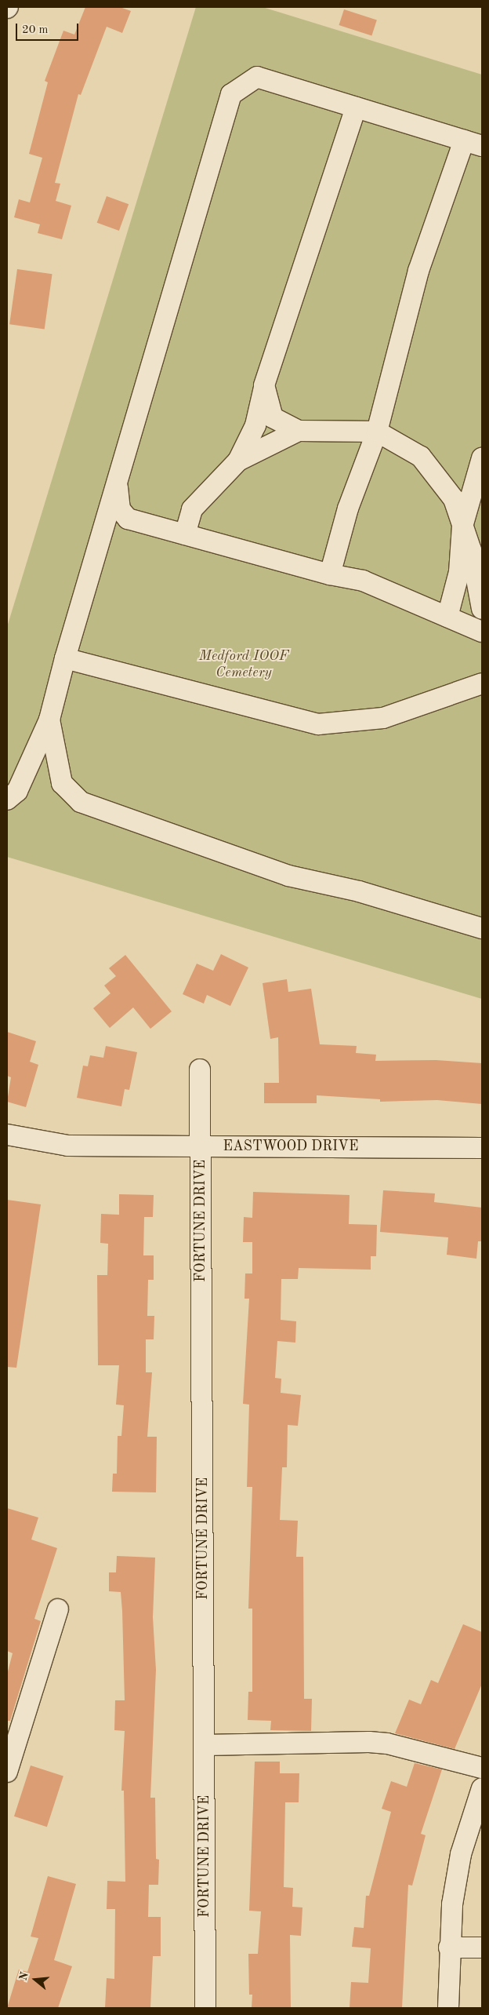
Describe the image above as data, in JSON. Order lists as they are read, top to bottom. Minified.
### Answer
{"streets":{"street":["EASTWOOD DRIVE","FORTUNE DRIVE"]},"crossings":[["EASTWOOD DRIVE","FORTUNE DRIVE"]],"parks":["Medford IOOF Cemetery"],"scale_bar":"20 m","north":"left"}
